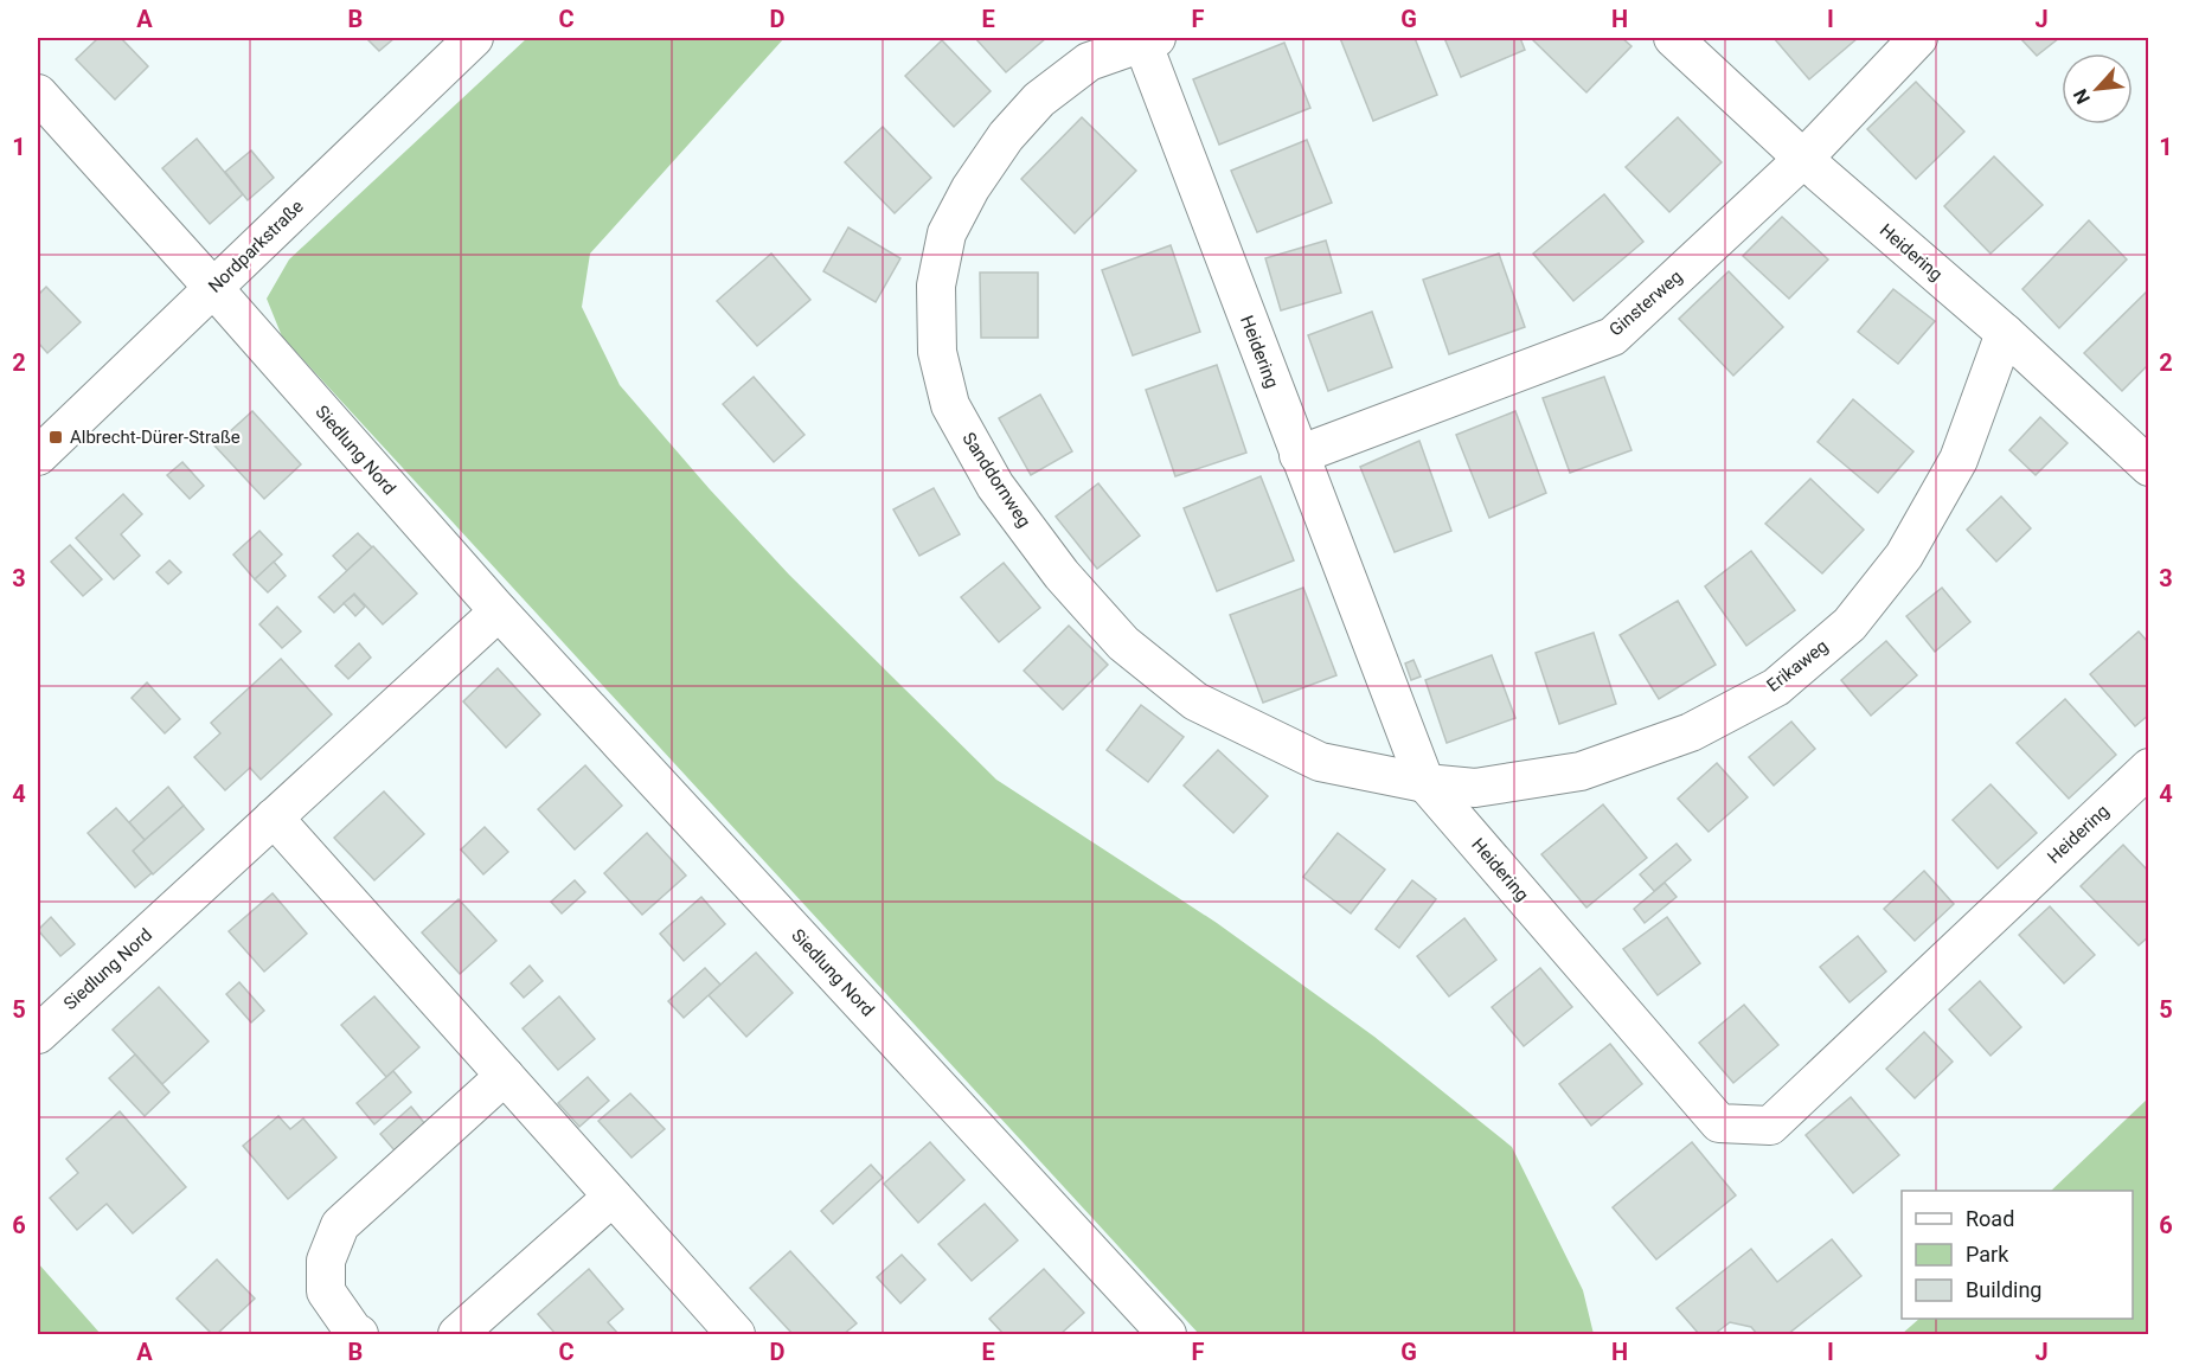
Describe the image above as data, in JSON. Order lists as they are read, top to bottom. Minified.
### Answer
{"streets":{"street":["Nordparkstraße","Heidering","Ginsterweg","Siedlung Nord","Sanddornweg","Erikaweg"]},"crossings":[["Nordparkstraße","Siedlung Nord"],["Heidering","Ginsterweg"],["Heidering","Sanddornweg"],["Heidering","Erikaweg"],["Sanddornweg","Erikaweg"]],"places":{"transit":["Albrecht-Dürer-Straße"]},"legend":["Road","Park","Building"],"north":"bottom left","grid":{"columns":["A","B","C","D","E","F","G","H","I","J"],"rows":["1","2","3","4","5","6"]}}
